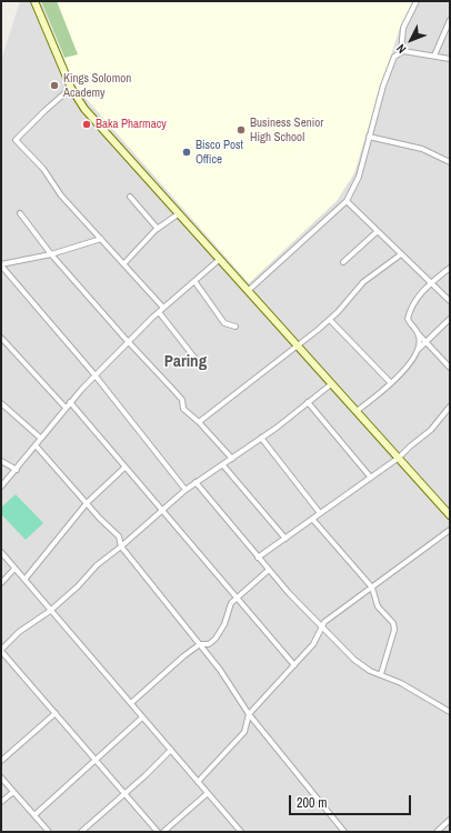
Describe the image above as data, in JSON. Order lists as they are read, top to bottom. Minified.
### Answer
{"districts":["Paring"],"places":["Kings Solomon Academy","Baka Pharmacy","Business Senior High School","Bisco Post Office"],"scale_bar":"200 m","north":"bottom left"}
